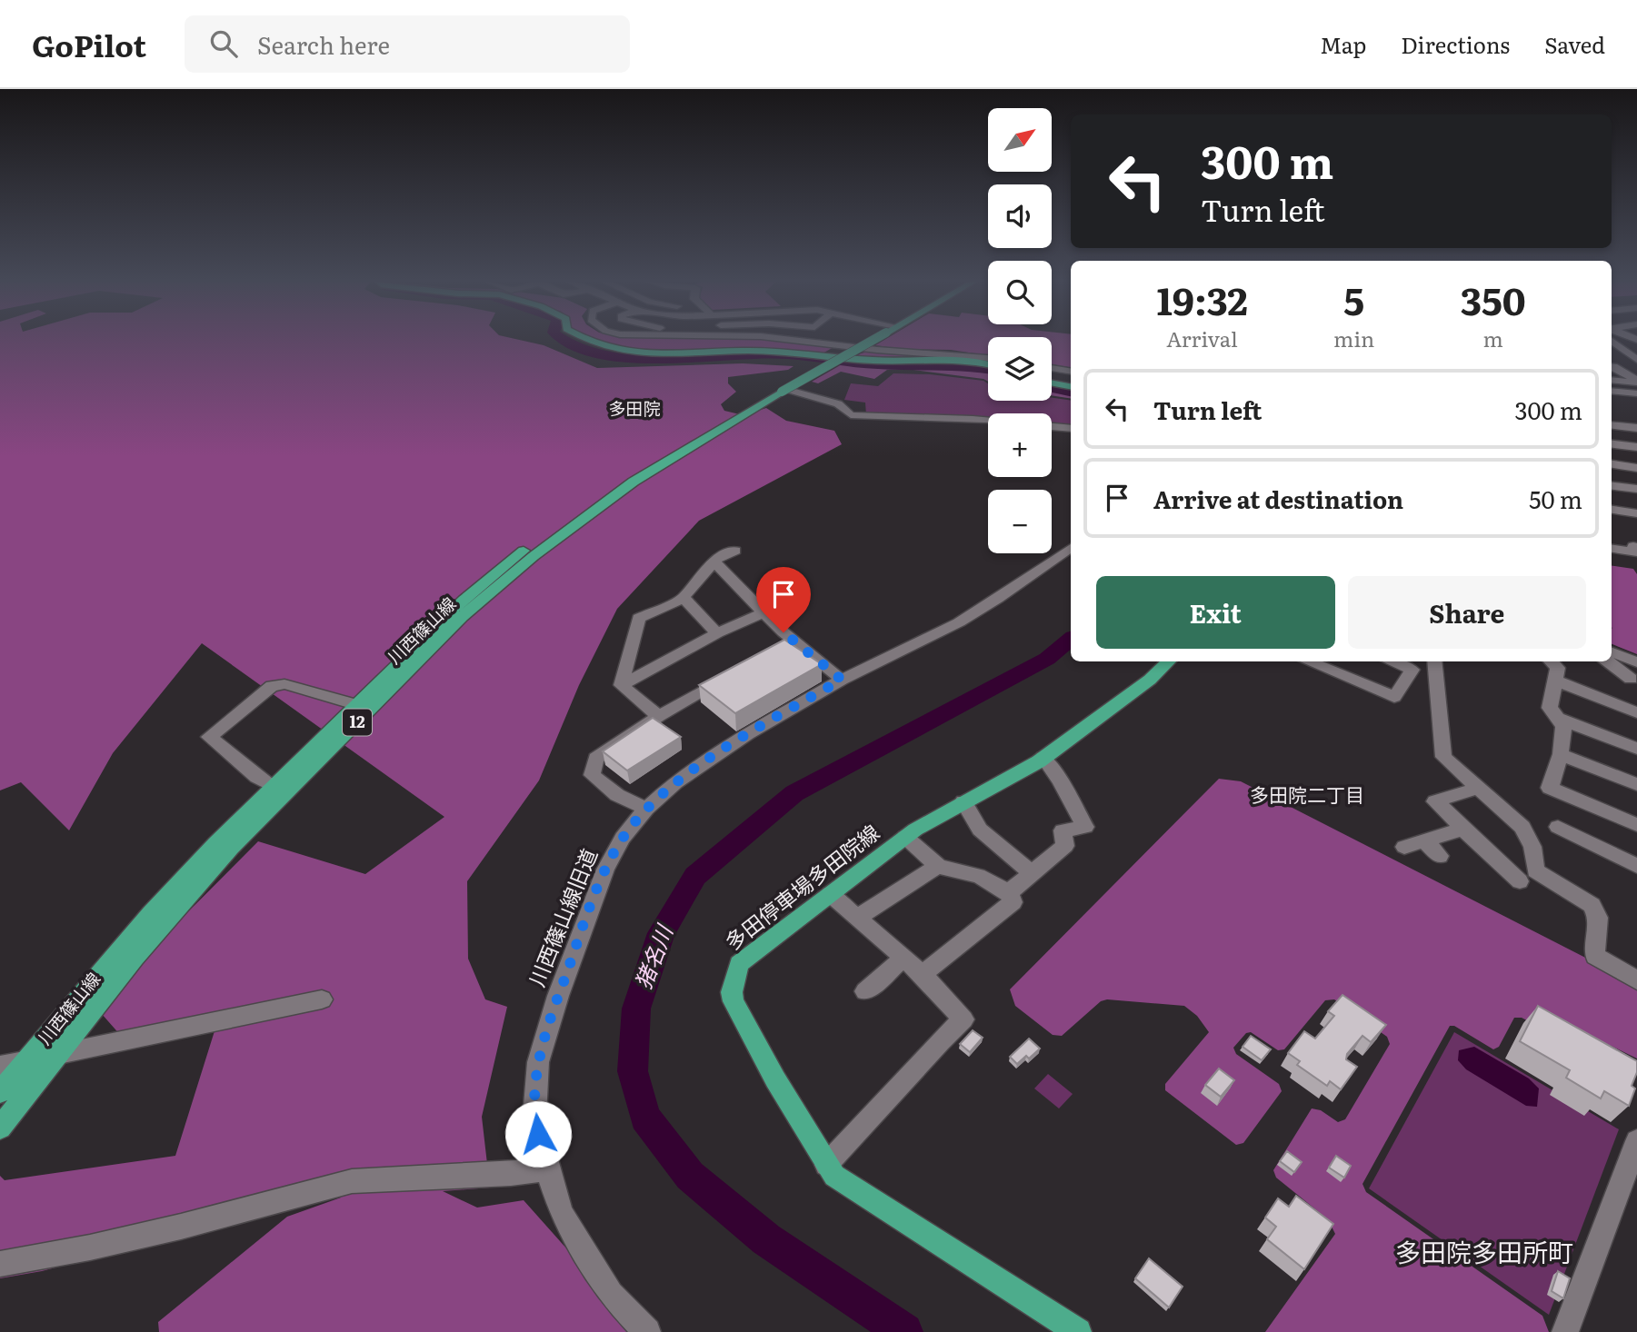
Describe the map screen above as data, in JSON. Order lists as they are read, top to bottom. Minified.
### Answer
{"streets":{"main road":["川西篠山線","12","多田停車場多田院線"],"street":["川西篠山線旧道"]},"districts":["多田院","多田院二丁目","多田院多田所町"],"water":["猪名川"],"north":"top right","page":{"header":"GoPilot","search":"Search here","nav":["Map","Directions","Saved"],"map_buttons":["+","−"],"turn":["300 m","Turn left"],"eta":["19:32","Arrival","5","min","350","m"],"list":[{"name":"Turn left","value":"300 m"},{"name":"Arrive at destination","value":"50 m"}],"buttons":["Exit","Share"]}}
